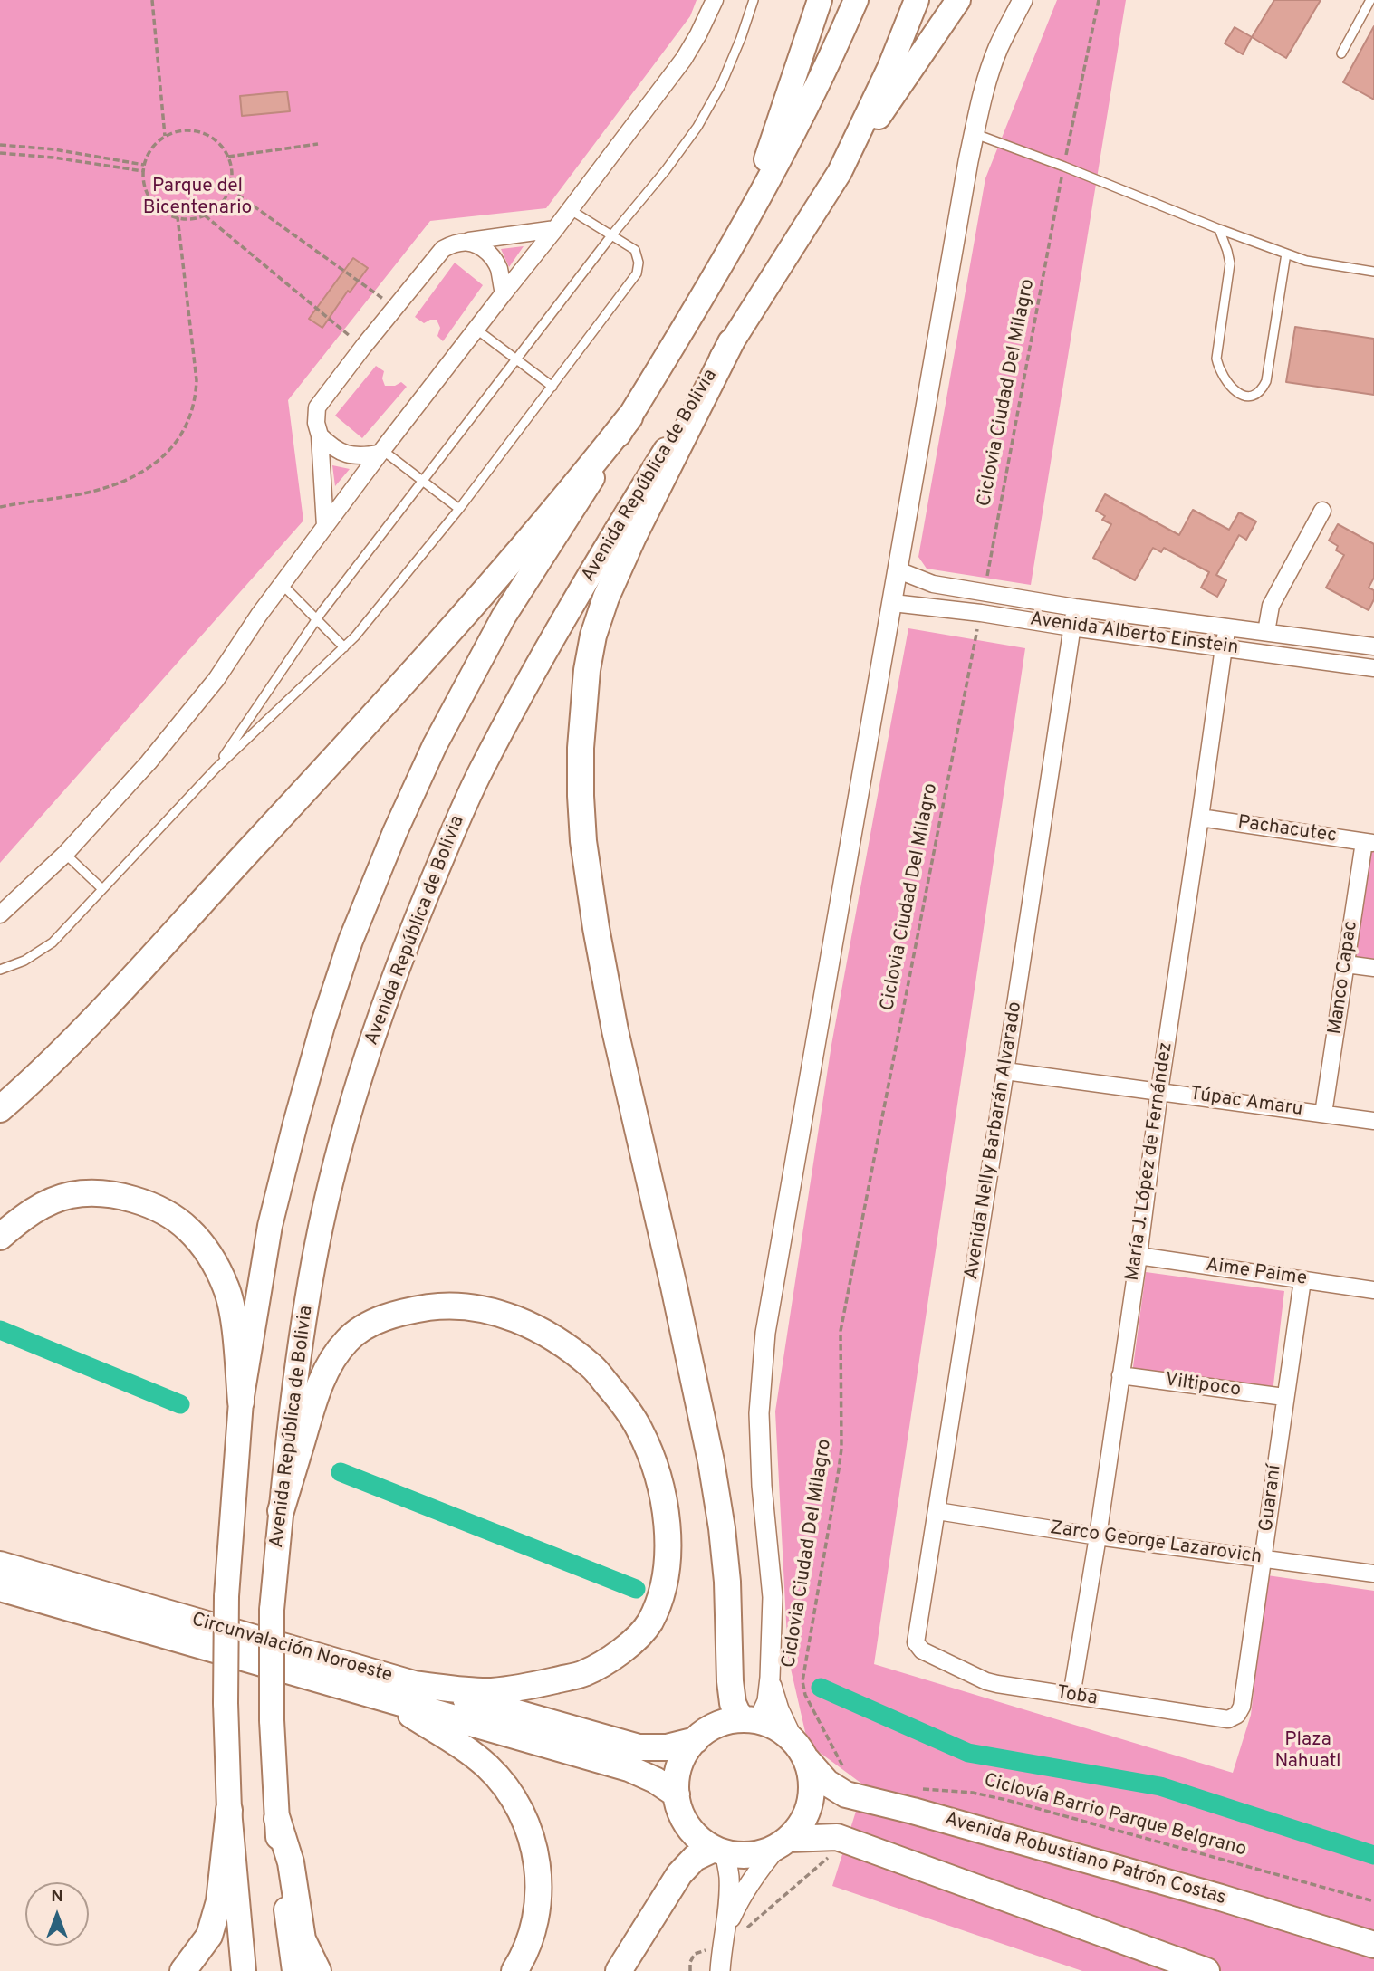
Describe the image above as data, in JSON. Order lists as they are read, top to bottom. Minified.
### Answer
{"streets":{"highway":["Circunvalación Noroeste","Avenida Robustiano Patrón Costas"],"main road":["Avenida República de Bolivia"],"street":["Avenida Alberto Einstein","Pachacutec","Manco Capac","Túpac Amaru","Avenida Nelly Barbarán Alvarado","María J. López de Fernández","Aime Paime","Viltipoco","Guaraní","Zarco George Lazarovich","Toba"],"path":["Ciclovia Ciudad Del Milagro","Ciclovía Barrio Parque Belgrano"]},"crossings":[["Ciclovia Ciudad Del Milagro","Avenida Alberto Einstein"],["Ciclovia Ciudad Del Milagro","Avenida Robustiano Patrón Costas"],["Avenida Alberto Einstein","Avenida Nelly Barbarán Alvarado"],["Avenida Alberto Einstein","María J. López de Fernández"],["Pachacutec","Manco Capac"],["Pachacutec","María J. López de Fernández"],["Manco Capac","Túpac Amaru"],["Túpac Amaru","Avenida Nelly Barbarán Alvarado"],["Túpac Amaru","María J. López de Fernández"],["Avenida Nelly Barbarán Alvarado","Zarco George Lazarovich"],["Avenida Nelly Barbarán Alvarado","Toba"],["María J. López de Fernández","Aime Paime"],["María J. López de Fernández","Viltipoco"],["María J. López de Fernández","Zarco George Lazarovich"],["María J. López de Fernández","Toba"],["Aime Paime","Guaraní"],["Viltipoco","Guaraní"],["Guaraní","Zarco George Lazarovich"],["Guaraní","Toba"]],"parks":["Parque del Bicentenario","Plaza Nahuatl"],"north":"top"}
